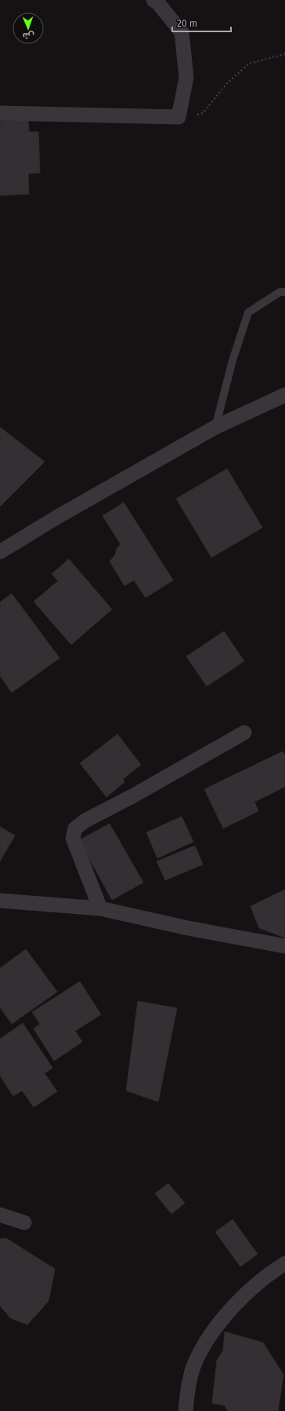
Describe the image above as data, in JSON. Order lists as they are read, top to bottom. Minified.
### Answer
{"scale_bar":"20 m","north":"bottom"}
